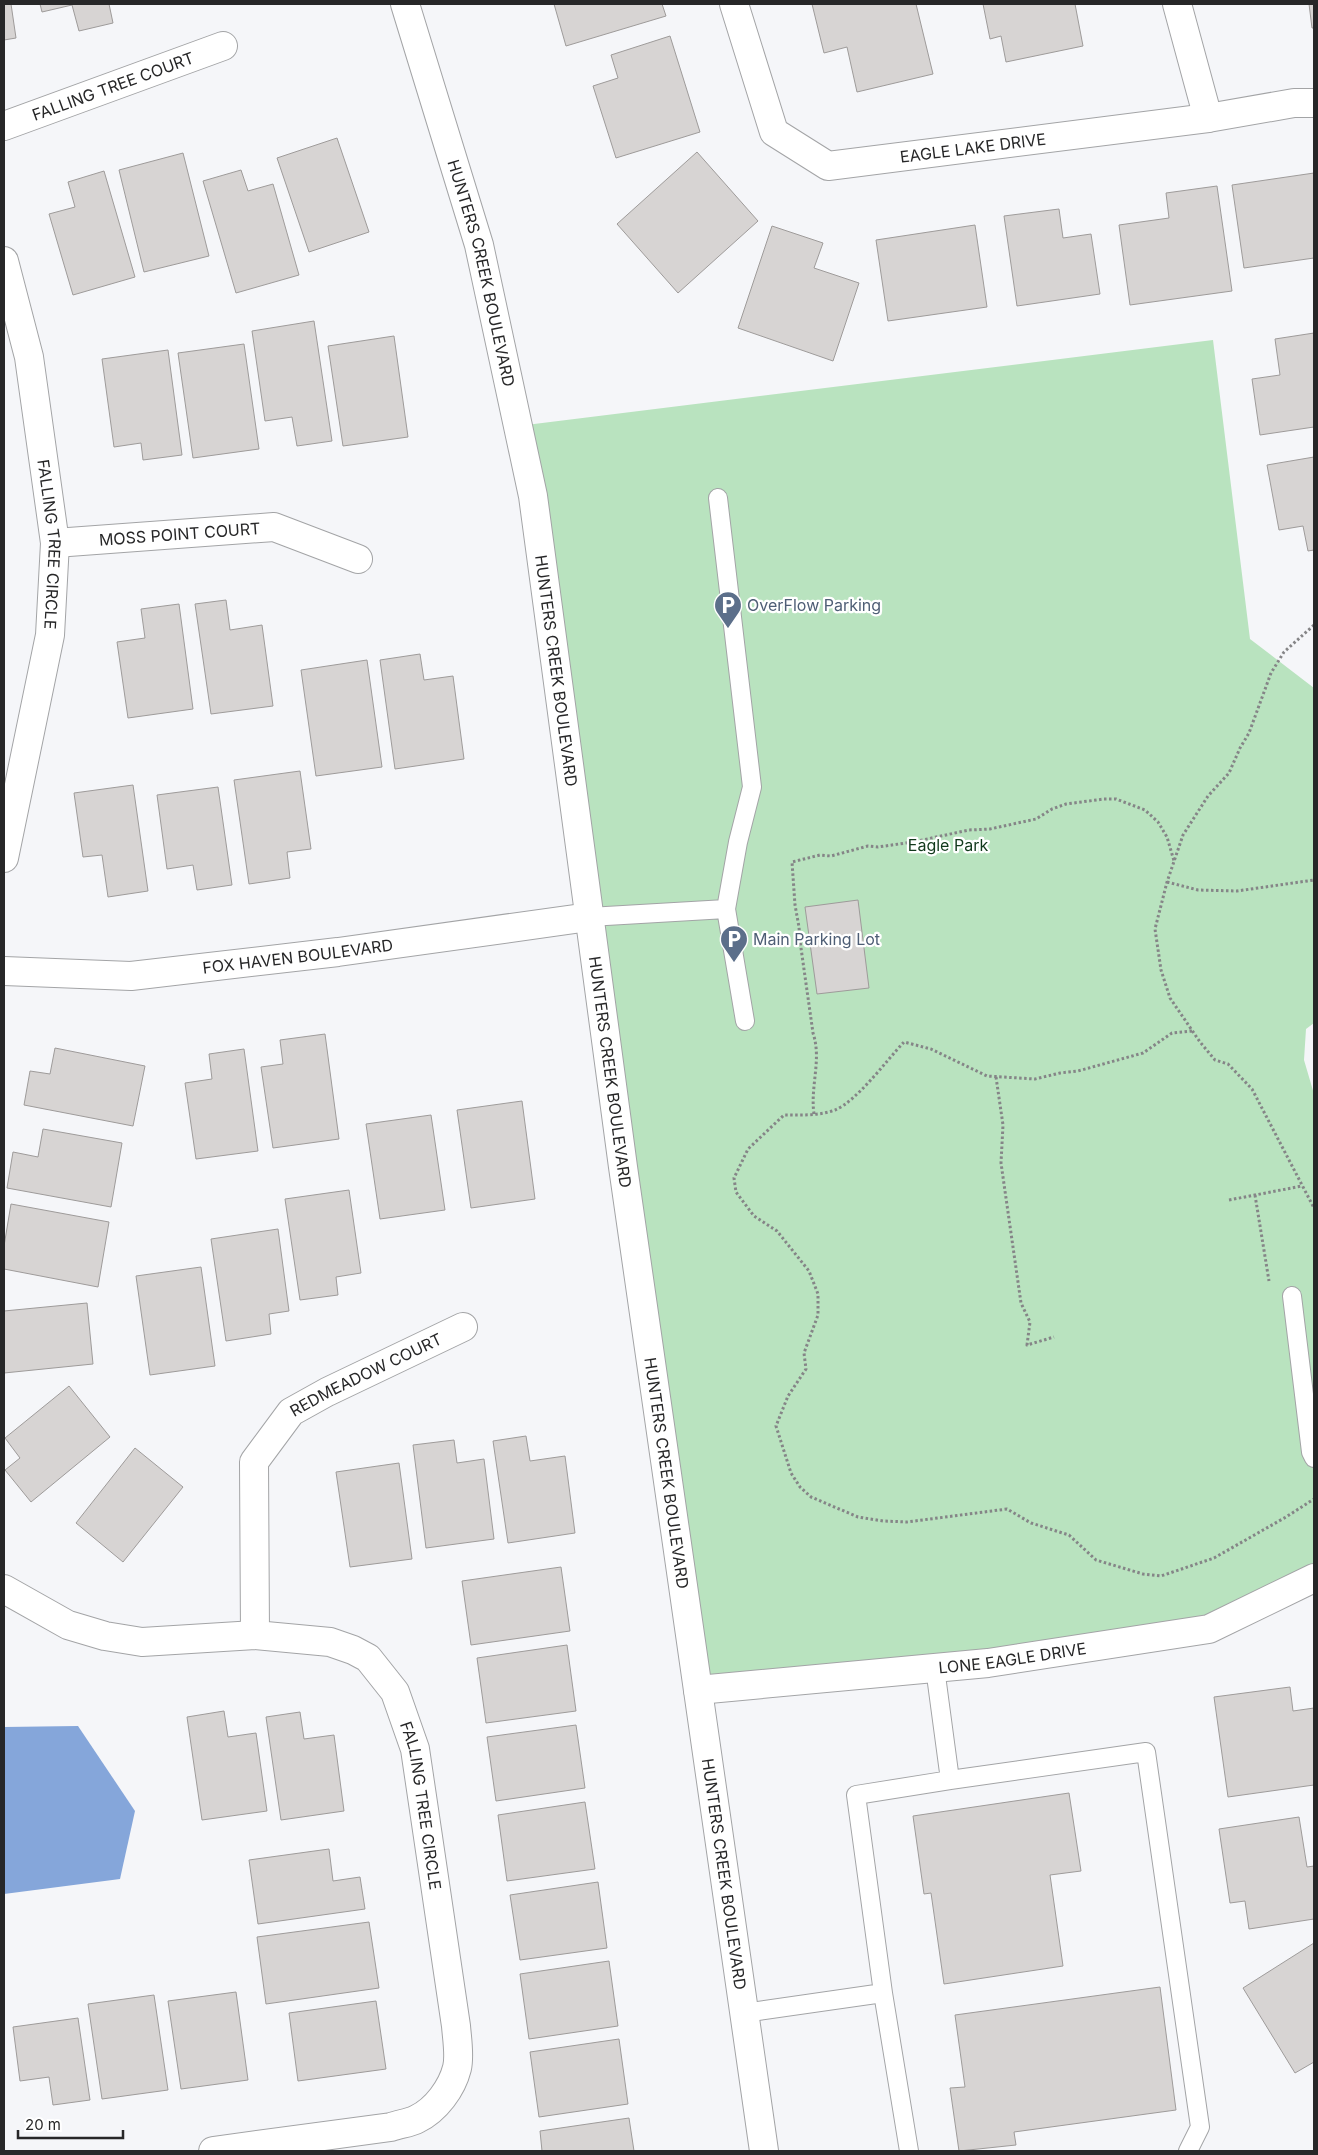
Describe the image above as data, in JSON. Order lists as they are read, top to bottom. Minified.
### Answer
{"streets":{"street":["FALLING TREE COURT","EAGLE LAKE DRIVE","HUNTERS CREEK BOULEVARD","MOSS POINT COURT","FALLING TREE CIRCLE","FOX HAVEN BOULEVARD","REDMEADOW COURT","LONE EAGLE DRIVE"]},"crossings":[["HUNTERS CREEK BOULEVARD","FOX HAVEN BOULEVARD"],["HUNTERS CREEK BOULEVARD","LONE EAGLE DRIVE"],["MOSS POINT COURT","FALLING TREE CIRCLE"],["FALLING TREE CIRCLE","REDMEADOW COURT"]],"parks":["Eagle Park"],"places":{"parking":["OverFlow Parking","Main Parking Lot"]},"scale_bar":"20 m"}
